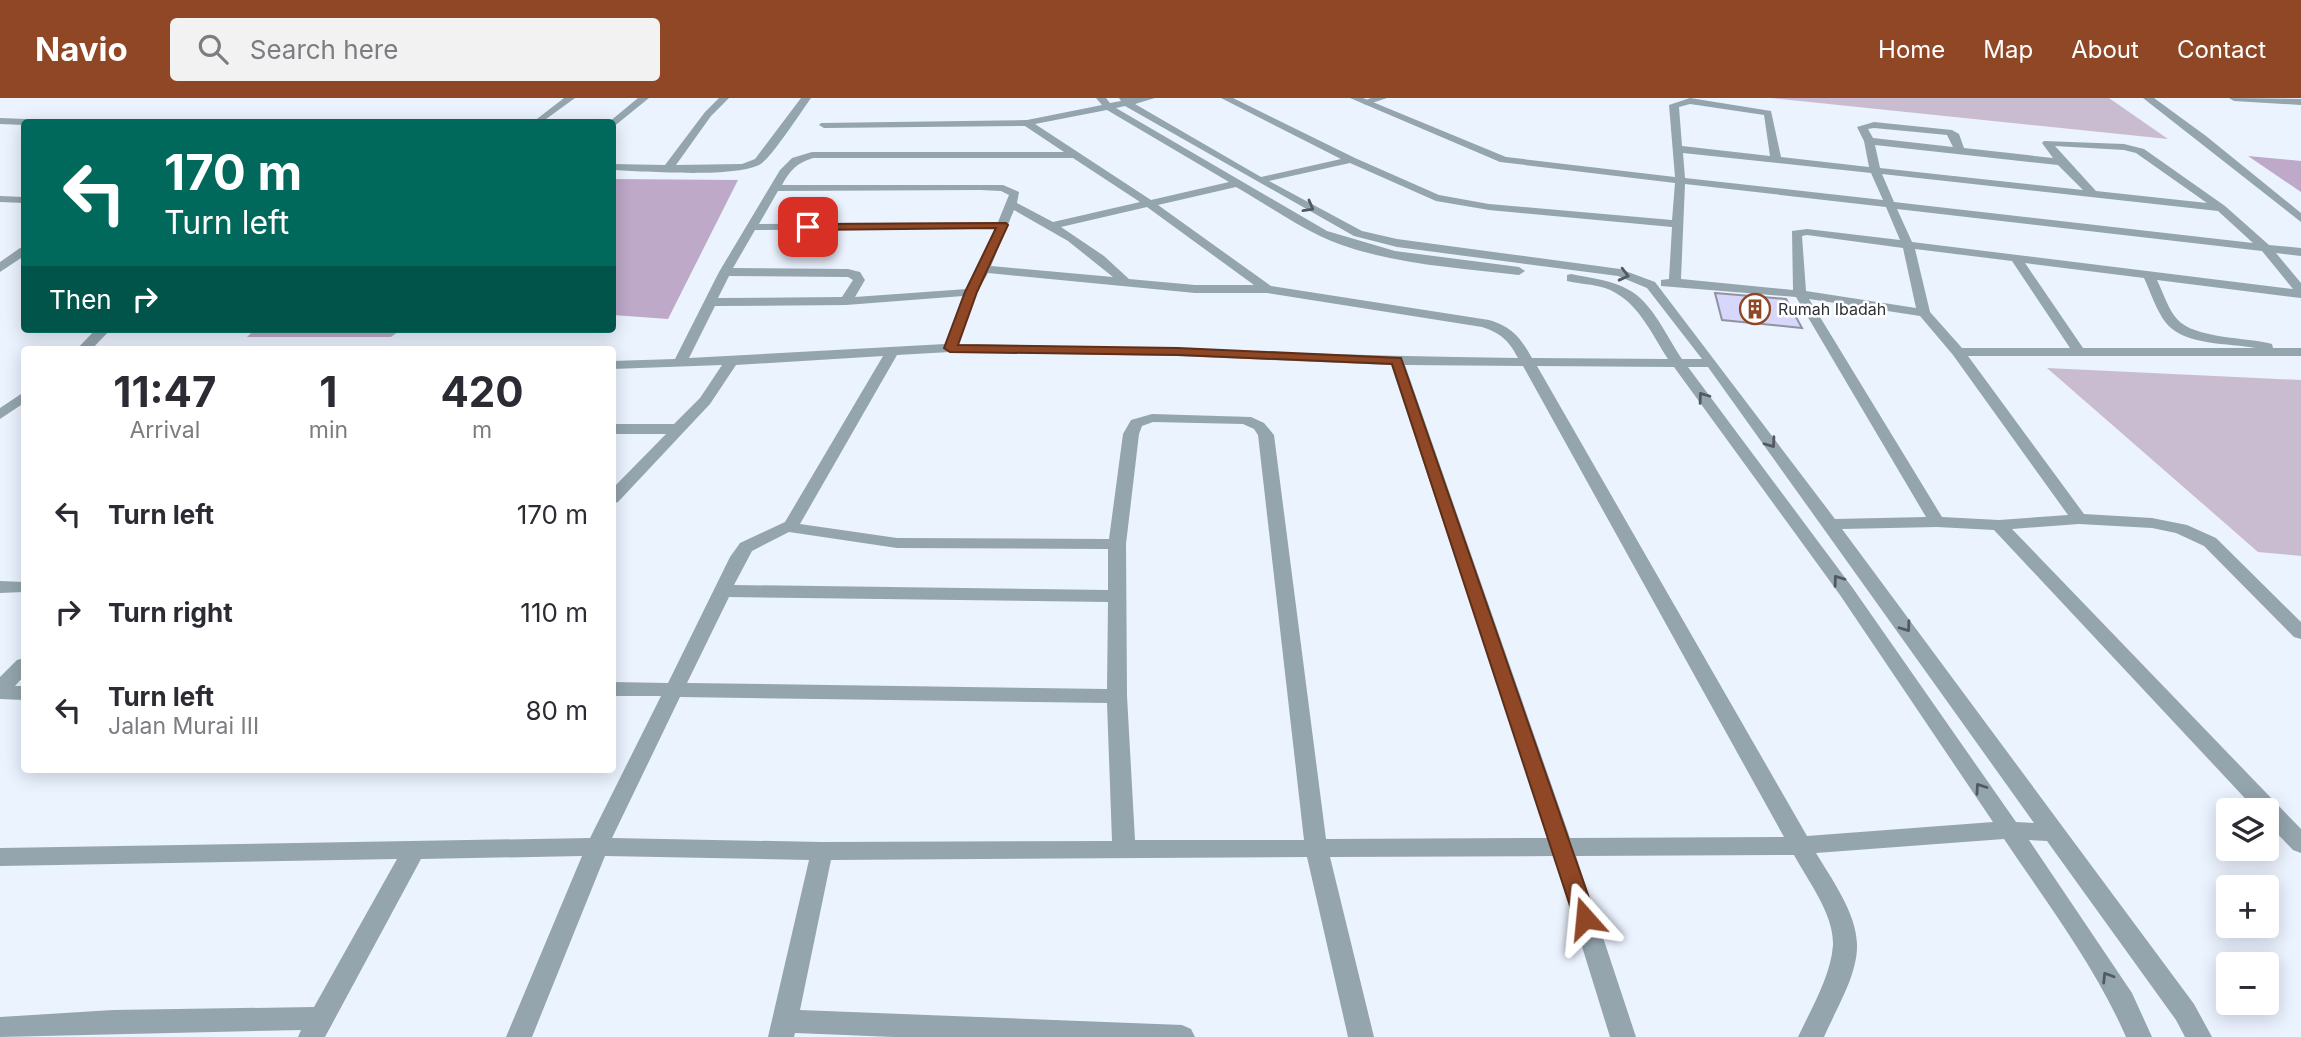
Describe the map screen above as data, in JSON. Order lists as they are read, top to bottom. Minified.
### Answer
{"places":{"building":["Rumah Ibadah"]},"page":{"header":"Navio","search":"Search here","nav":["Home","Map","About","Contact"],"turn":["170 m","Turn left"],"then":"Then","eta":["11:47","Arrival","1","min","420","m"],"list":[{"name":"Turn left","value":"170 m"},{"name":"Turn right","value":"110 m"},{"name":"Turn left","note":"Jalan Murai III","value":"80 m"}],"map_buttons":["+","−"]}}
